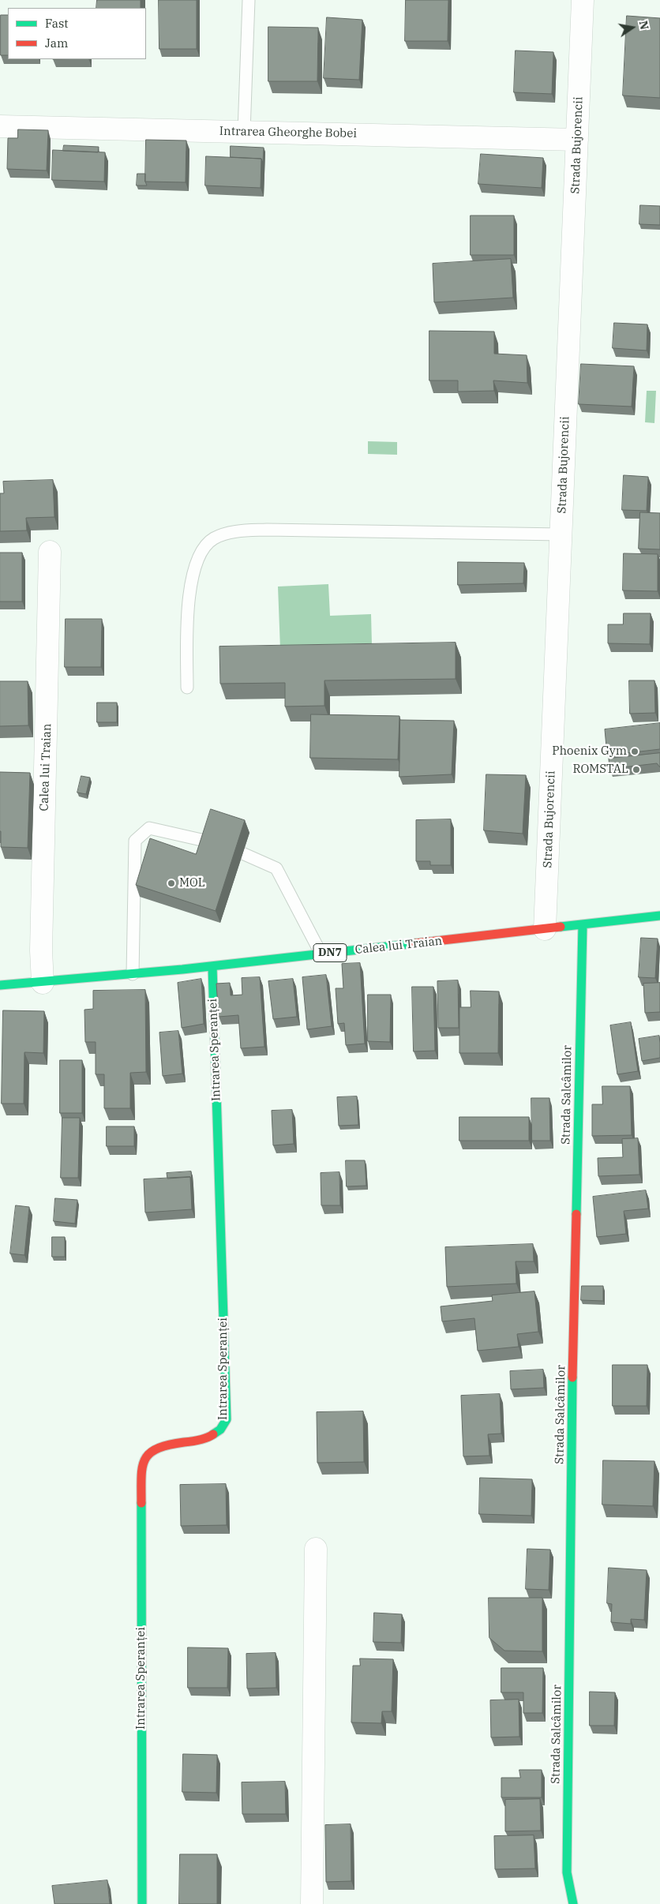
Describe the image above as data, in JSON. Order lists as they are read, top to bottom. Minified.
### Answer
{"streets":{"main road":["Calea lui Traian","DN7","Intrarea Speranței","Strada Salcâmilor"],"street":["Intrarea Gheorghe Bobei","Strada Bujorencii"]},"crossings":[["Intrarea Gheorghe Bobei","Strada Bujorencii"],["Strada Bujorencii","Calea lui Traian"],["Calea lui Traian","Intrarea Speranței"],["Calea lui Traian","Strada Salcâmilor"]],"places":["Phoenix Gym","ROMSTAL","MOL"],"legend":["Fast","Jam"],"north":"right"}
